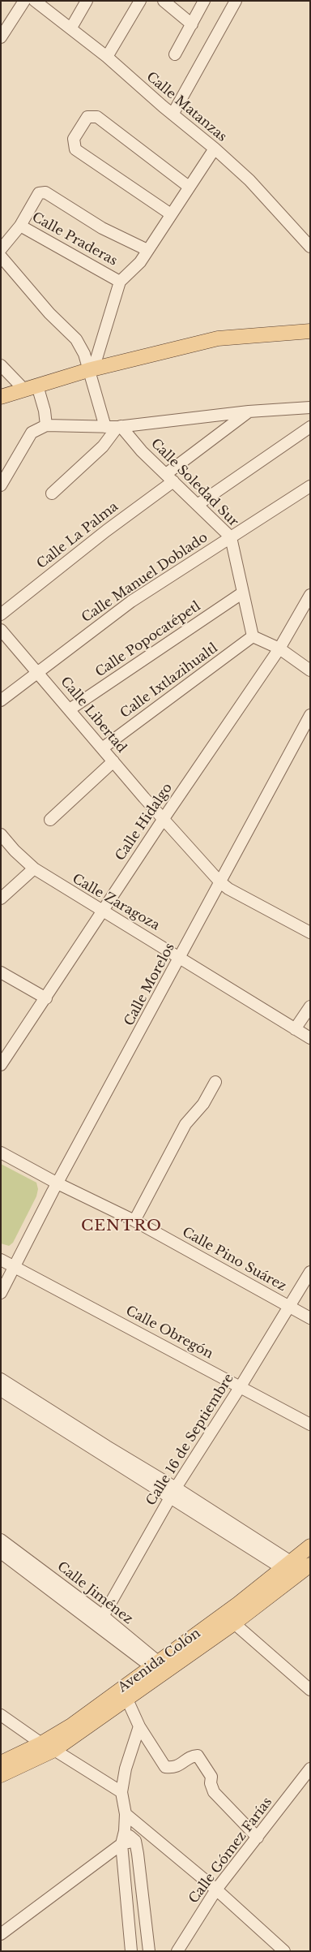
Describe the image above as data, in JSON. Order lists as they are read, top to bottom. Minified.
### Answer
{"streets":{"main road":["Avenida Colón"],"street":["Calle Matanzas","Calle Praderas","Calle Soledad Sur","Calle La Palma","Calle Manuel Doblado","Calle Popocatépetl","Calle Ixtlazihualtl","Calle Libertad","Calle Hidalgo","Calle Zaragoza","Calle Morelos","Calle Pino Suárez","Calle Obregón","Calle 16 de Septiembre","Calle Jiménez","Calle Gómez Farías"]},"crossings":[["Calle Soledad Sur","Calle La Palma"],["Calle Soledad Sur","Calle Manuel Doblado"],["Calle Soledad Sur","Calle Popocatépetl"],["Calle Soledad Sur","Calle Ixtlazihualtl"],["Calle Manuel Doblado","Calle Libertad"],["Calle Popocatépetl","Calle Libertad"],["Calle Ixtlazihualtl","Calle Libertad"],["Calle Libertad","Calle Hidalgo"],["Calle Libertad","Calle Morelos"],["Calle Hidalgo","Calle Zaragoza"],["Calle Zaragoza","Calle Morelos"],["Calle Morelos","Calle Pino Suárez"],["Calle Morelos","Calle Obregón"],["Calle Pino Suárez","Calle 16 de Septiembre"],["Calle Obregón","Calle 16 de Septiembre"],["Calle 16 de Septiembre","Calle Jiménez"],["Calle Jiménez","Avenida Colón"]],"districts":["CENTRO"]}
